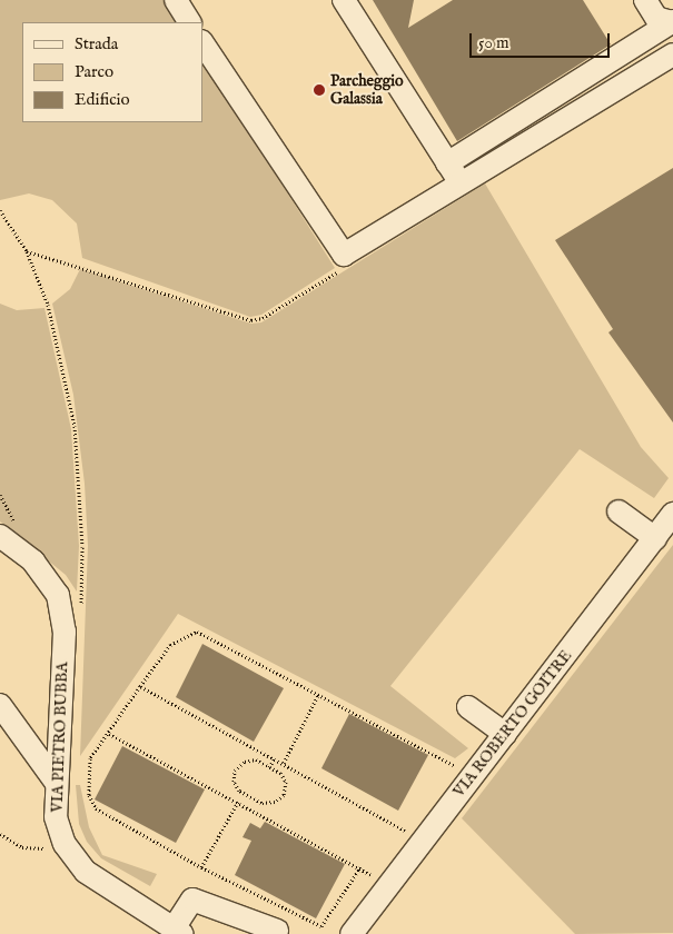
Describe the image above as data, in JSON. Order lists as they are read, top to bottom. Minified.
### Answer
{"streets":{"street":["VIA ROBERTO GOITRE","VIA PIETRO BUBBA"]},"places":["Parcheggio Galassia"],"legend":["Strada","Parco","Edificio"],"scale_bar":"50 m"}
